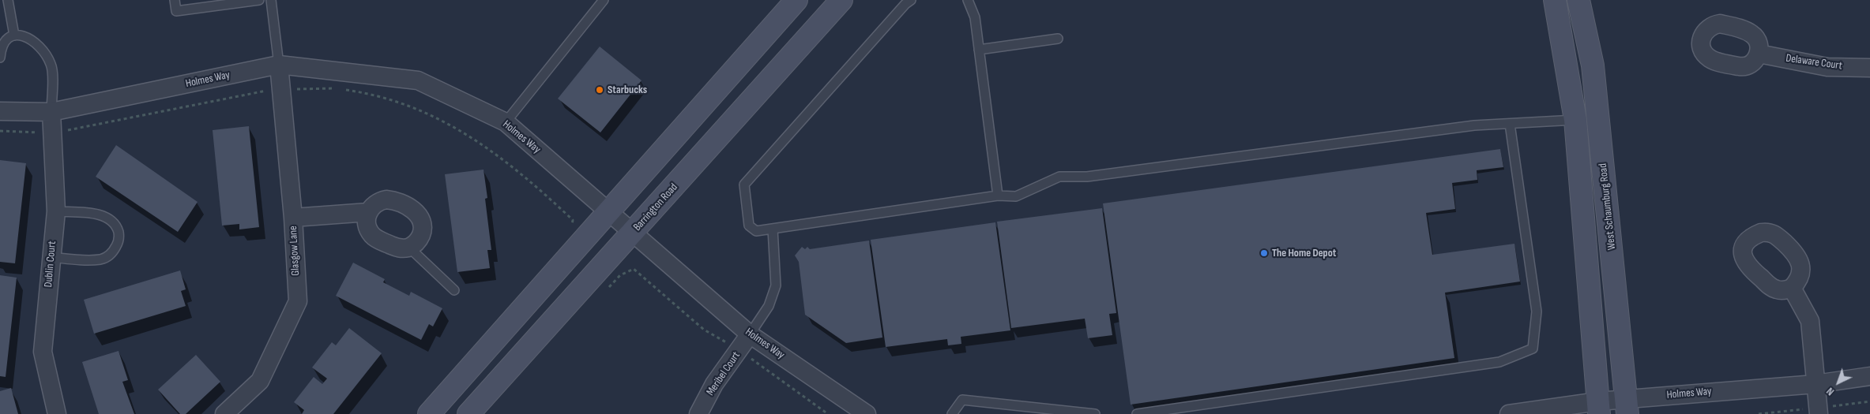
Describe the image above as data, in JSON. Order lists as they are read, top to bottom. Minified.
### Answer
{"streets":{"main road":["West Schaumburg Road","Barrington Road"],"street":["Delaware Court","Holmes Way","Glasgow Lane","Dublin Court","Meribel Court"]},"crossings":[["Holmes Way","West Schaumburg Road"],["Holmes Way","Barrington Road"],["Holmes Way","Glasgow Lane"],["Holmes Way","Dublin Court"],["Holmes Way","Meribel Court"]],"places":["Starbucks","The Home Depot"],"north":"bottom left"}
